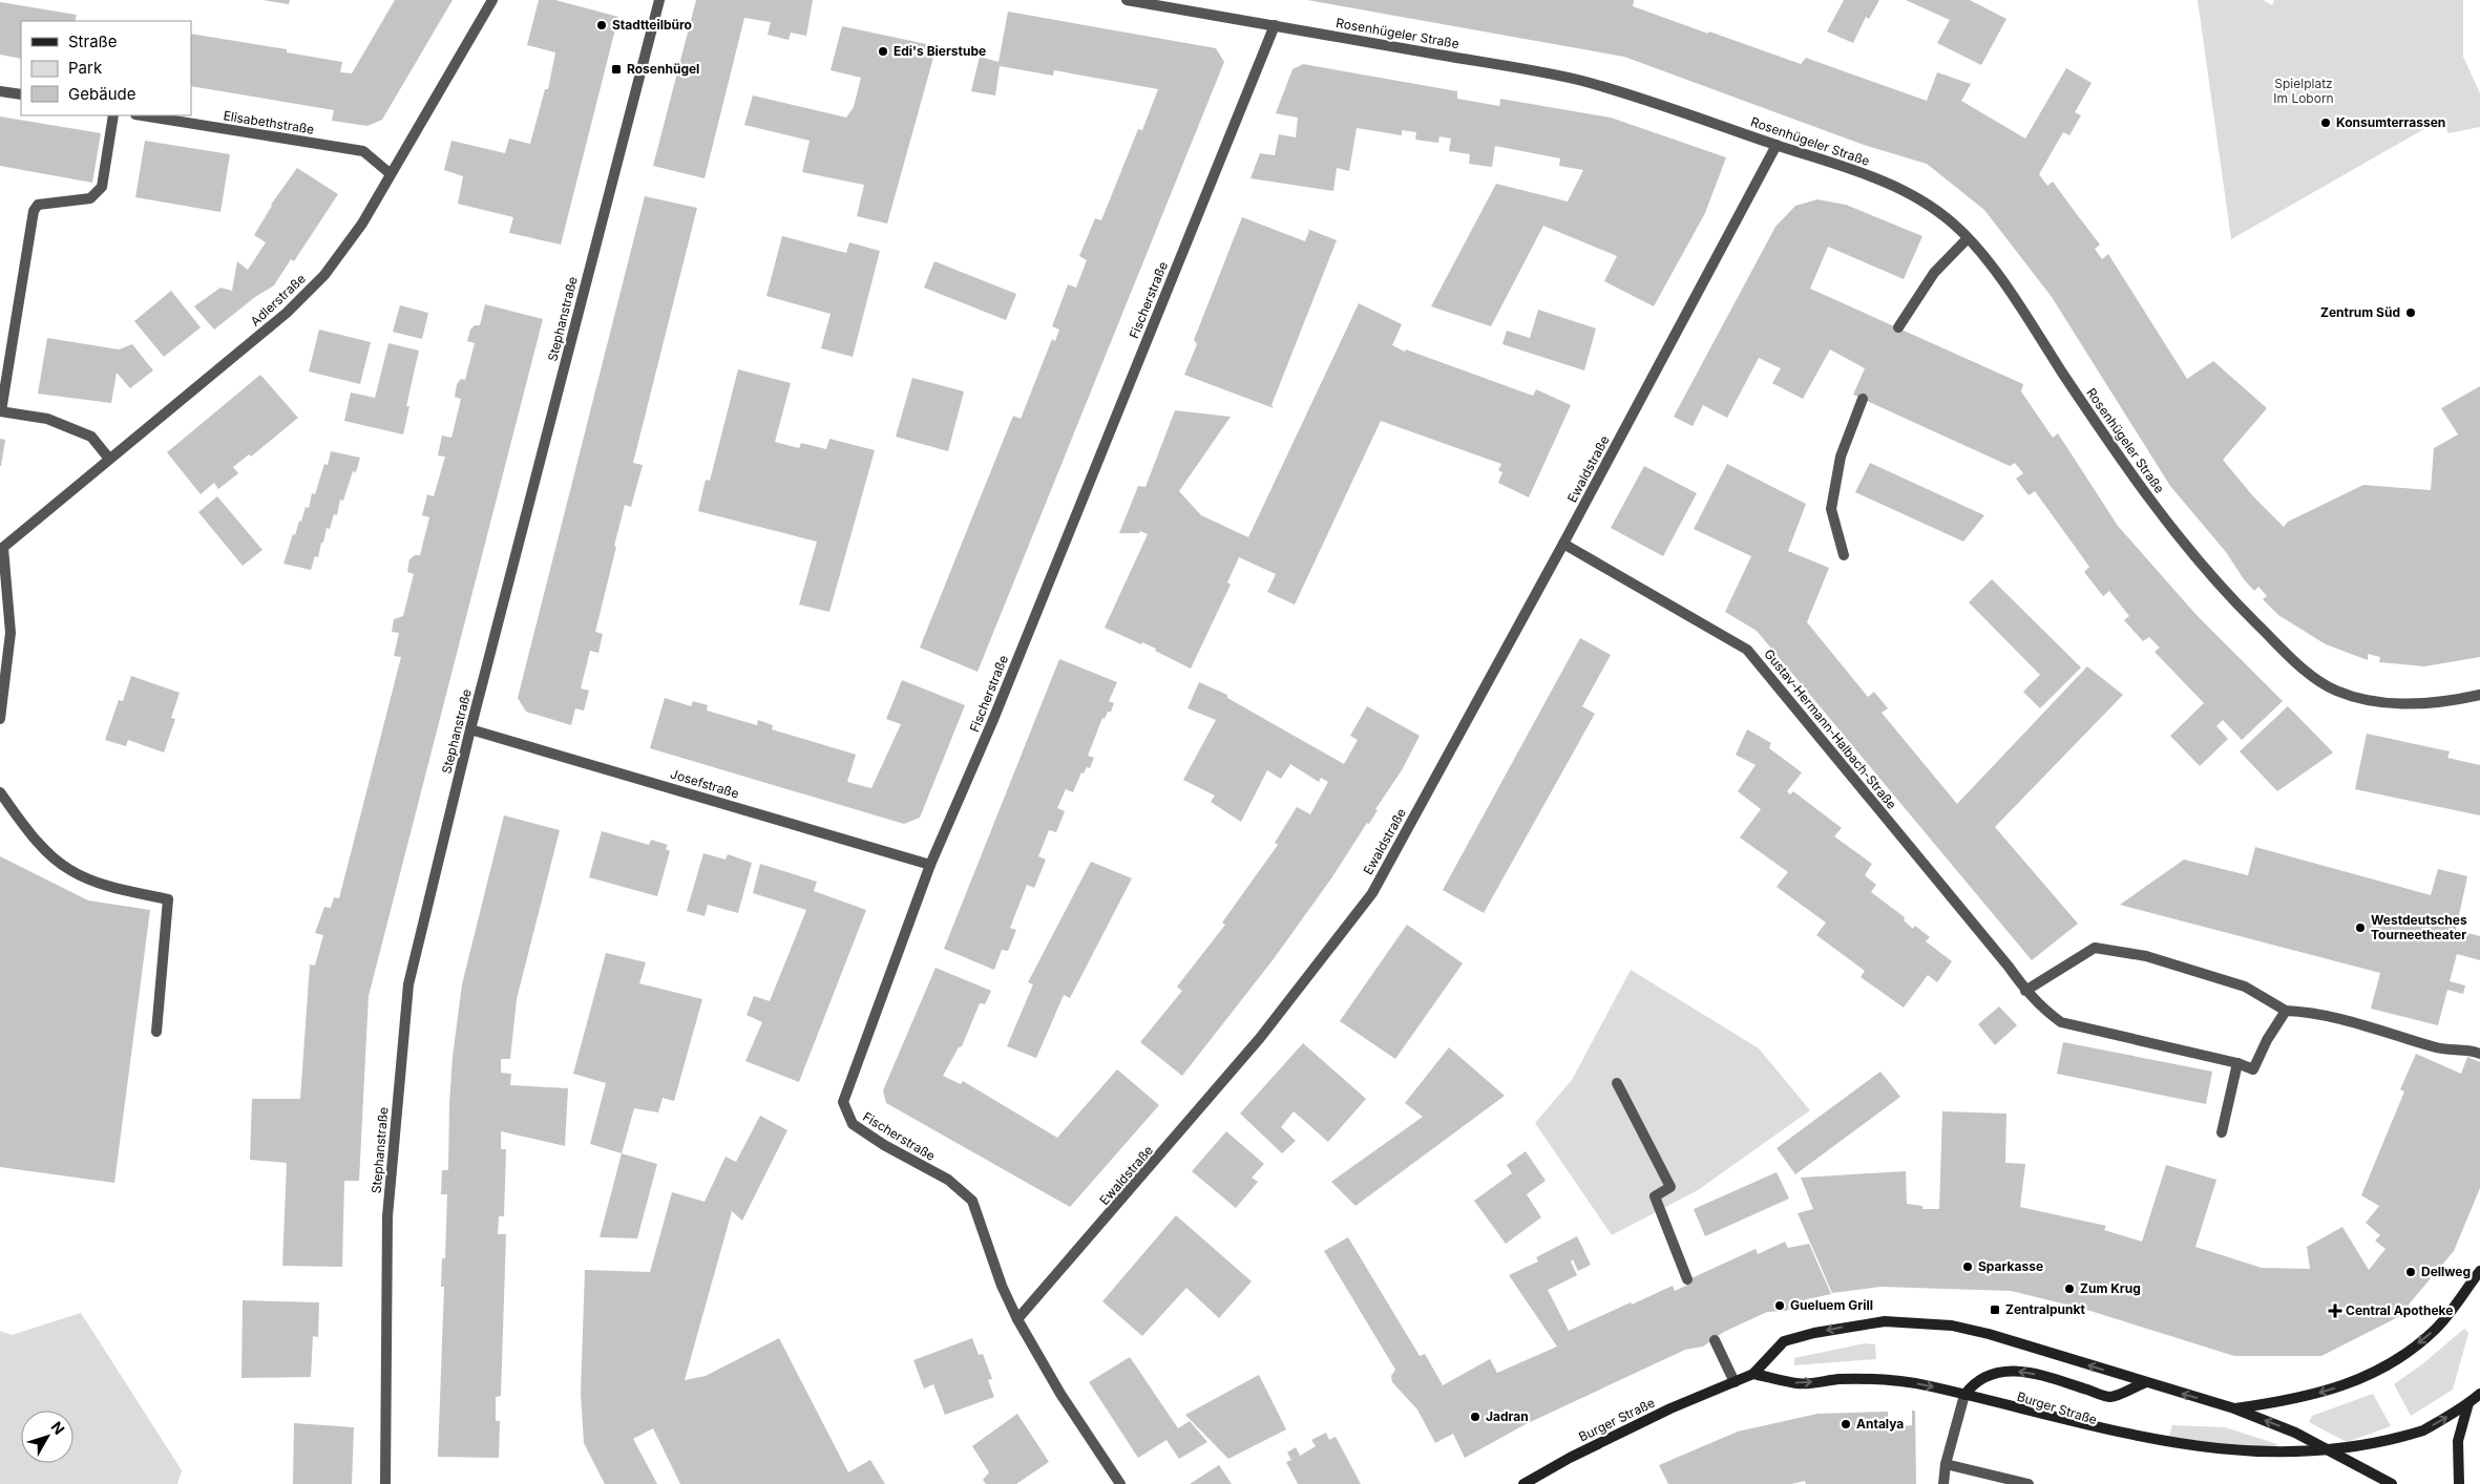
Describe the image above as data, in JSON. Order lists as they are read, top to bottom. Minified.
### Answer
{"streets":{"main road":["Burger Straße"],"street":["Rosenhügeler Straße","Elisabethstraße","Adlerstraße","Fischerstraße","Stephanstraße","Ewaldstraße","Gustav-Hermann-Halbach-Straße","Josefstraße"]},"crossings":[["Rosenhügeler Straße","Fischerstraße"],["Rosenhügeler Straße","Ewaldstraße"],["Elisabethstraße","Adlerstraße"],["Fischerstraße","Ewaldstraße"],["Fischerstraße","Josefstraße"],["Stephanstraße","Josefstraße"],["Ewaldstraße","Gustav-Hermann-Halbach-Straße"]],"parks":["Spielplatz Im Loborn"],"places":{"other":["Stadtteilbüro","Edi's Bierstube","Konsumterrassen","Zentrum Süd","Westdeutsches Tourneetheater","Sparkasse","Dellweg","Zum Krug","Gueluem Grill","Jadran","Antalya"],"transit":["Rosenhügel","Zentralpunkt"],"health":["Central Apotheke"]},"legend":["Straße","Park","Gebäude"],"north":"top right"}
